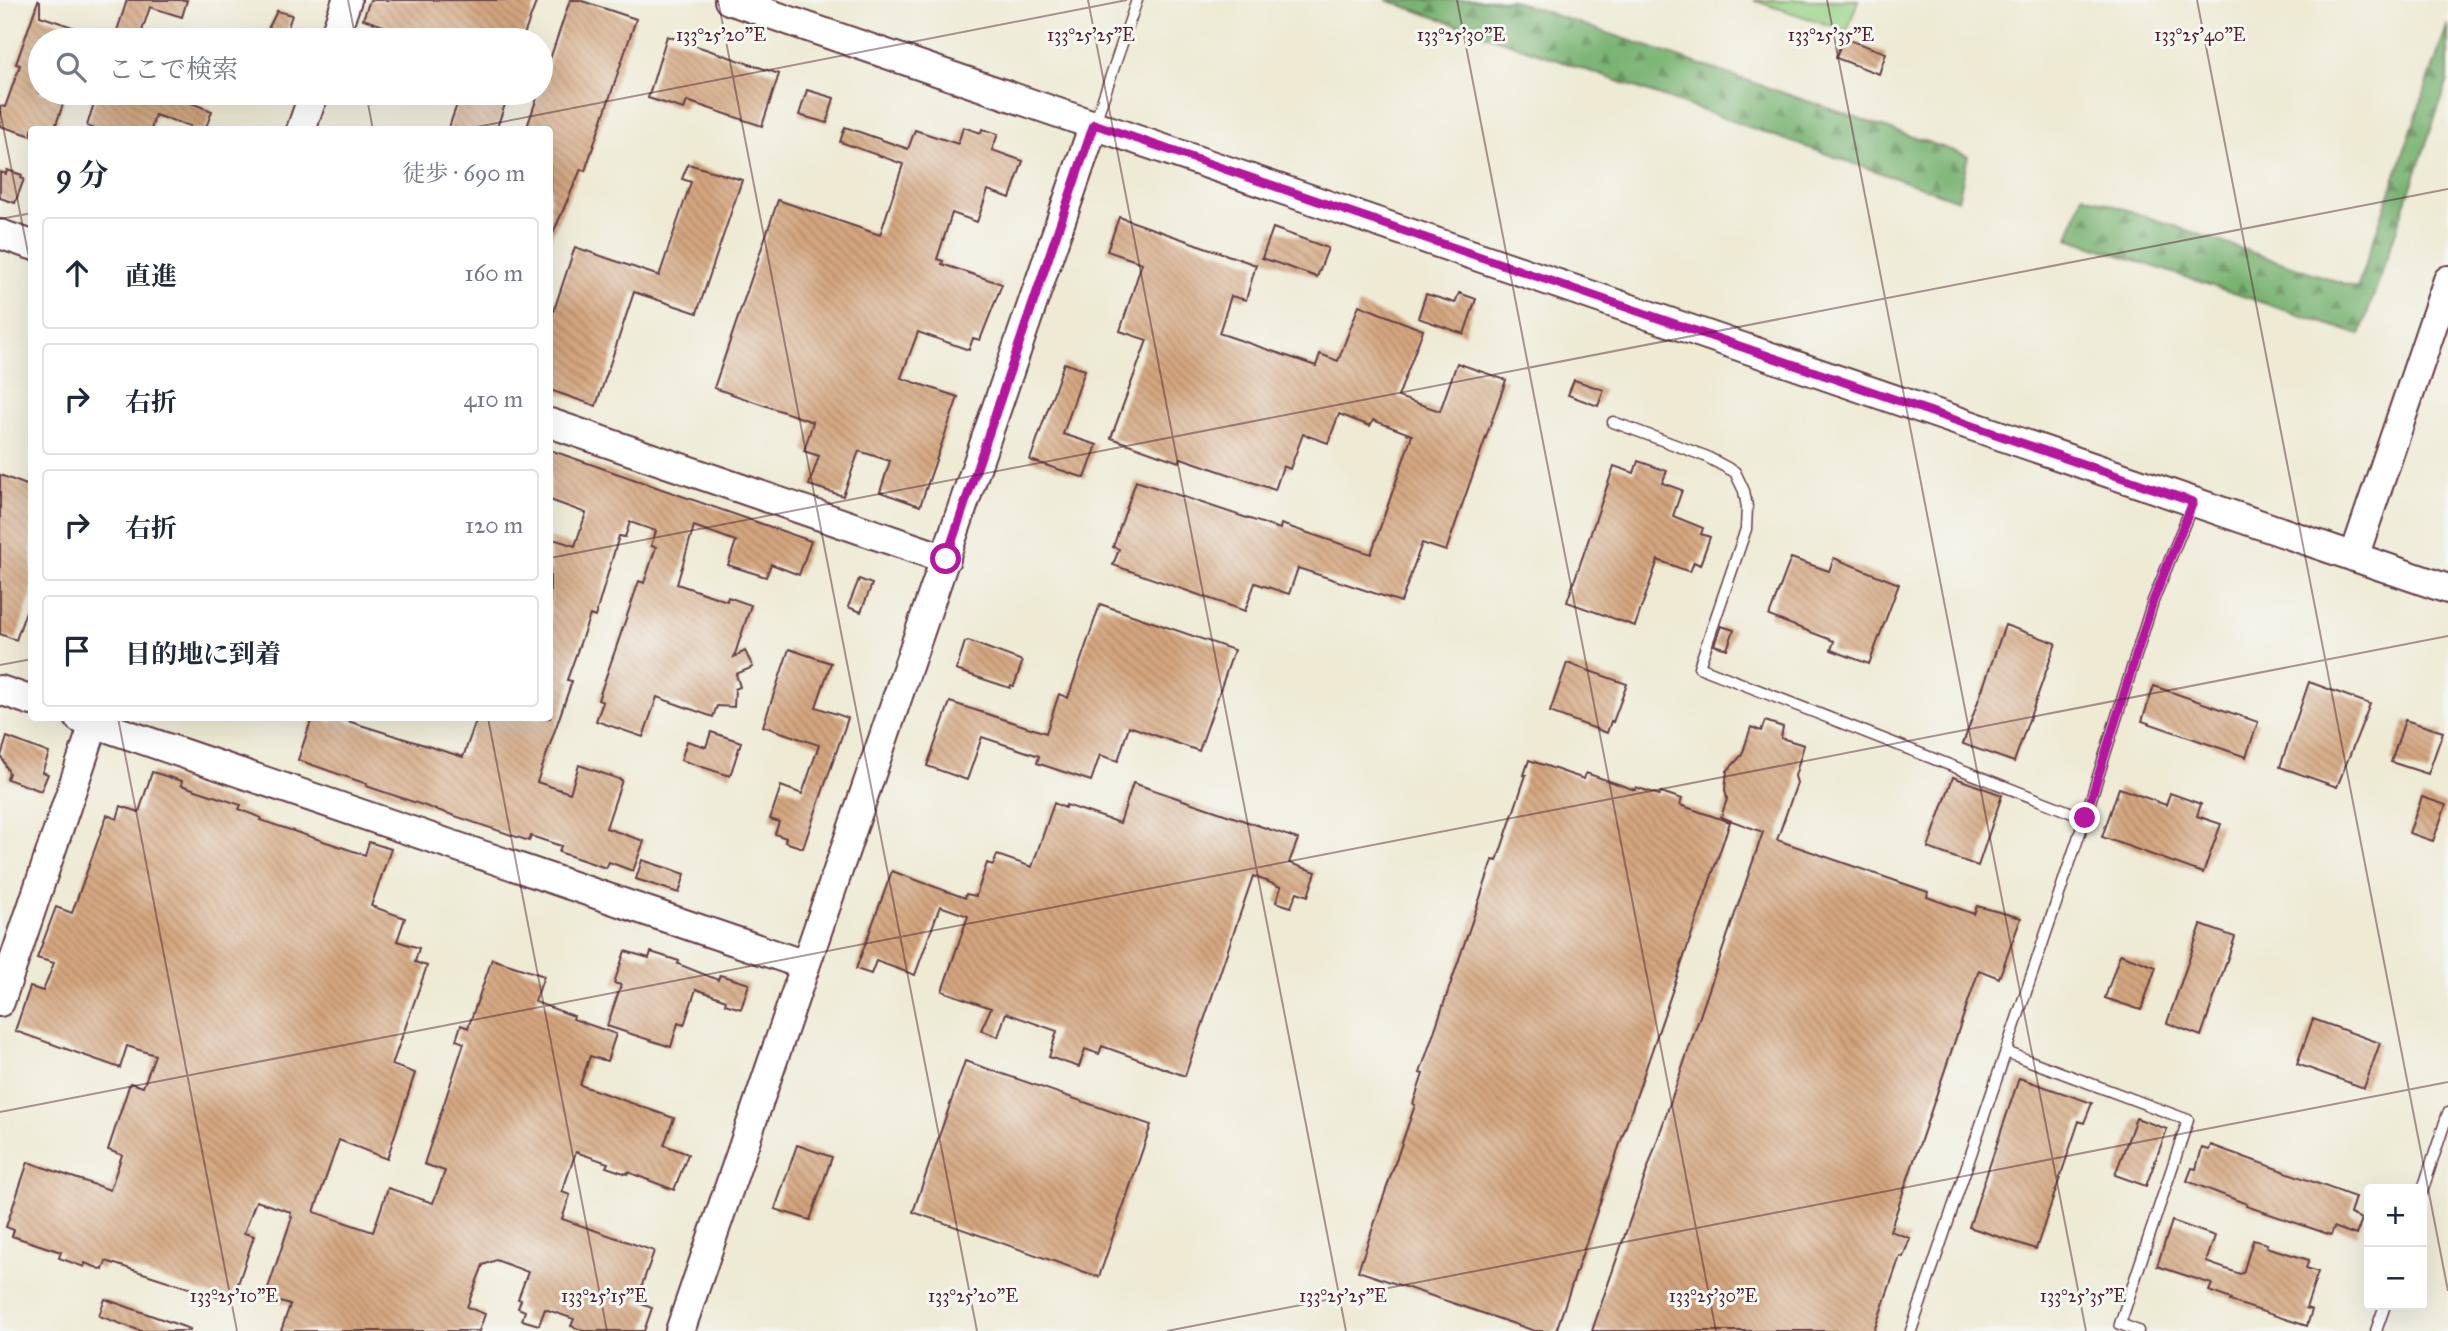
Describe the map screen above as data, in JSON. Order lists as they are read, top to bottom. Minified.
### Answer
{"page":{"search":"ここで検索","heading":["9 分","徒歩 · 690 m"],"list":[["直進","160 m"],["右折","410 m"],["右折","120 m"],"目的地に到着"],"map_buttons":["+","−"]},"coordinates":["133°25'20\"E","133°25'25\"E","133°25'30\"E","133°25'35\"E","133°25'40\"E","133°25'10\"E","133°25'15\"E"]}
